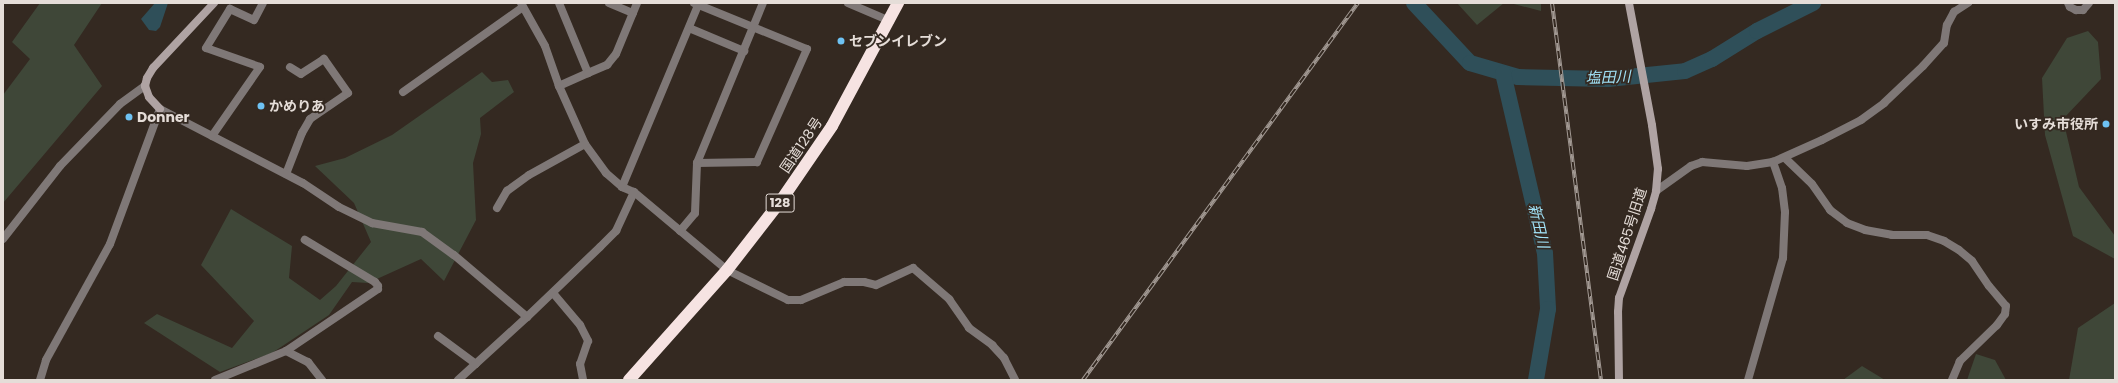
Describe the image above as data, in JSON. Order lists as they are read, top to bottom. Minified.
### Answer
{"streets":{"highway":["国道128号","128"],"street":["国道465号旧道"]},"water":["塩田川","新田川"],"places":["セブンイレブン","かめりあ","Donner","いすみ市役所"]}
